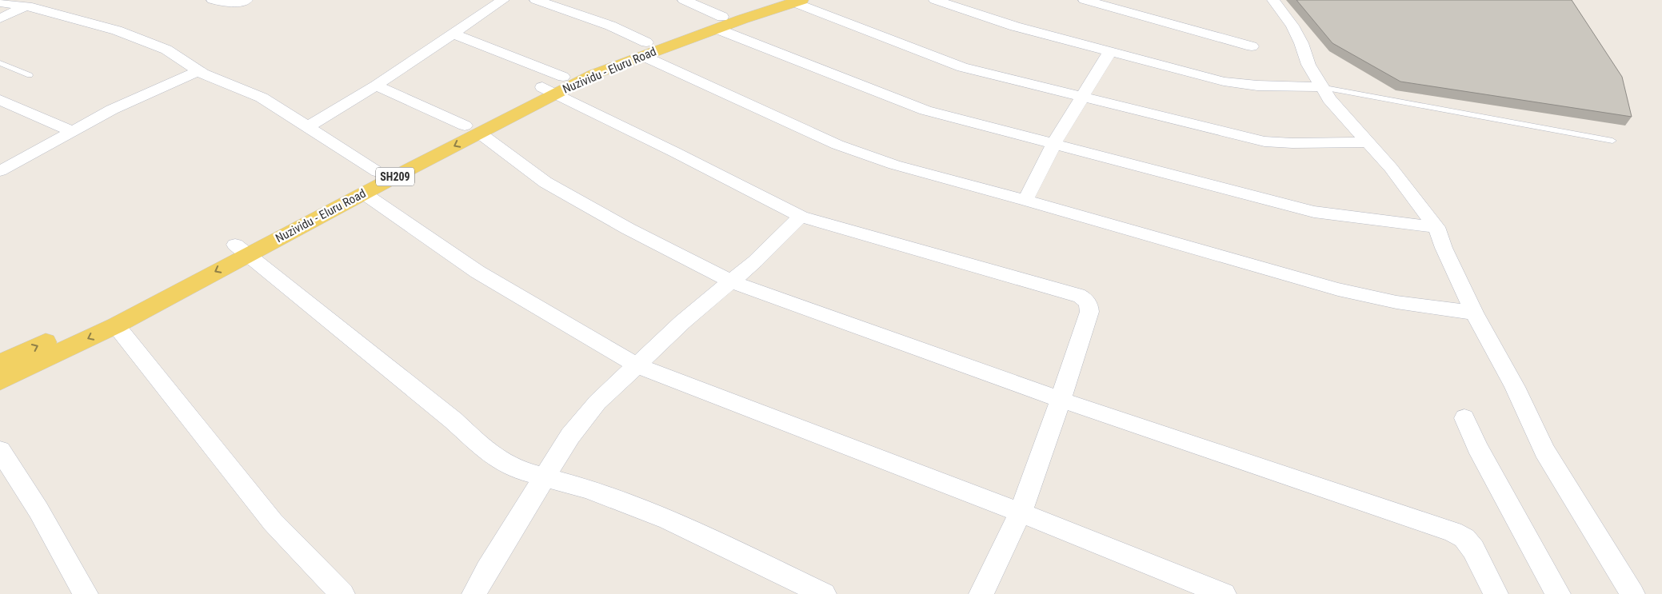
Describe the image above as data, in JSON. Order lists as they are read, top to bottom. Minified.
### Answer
{"streets":{"main road":["Nuzividu - Eluru Road","SH209"]}}
